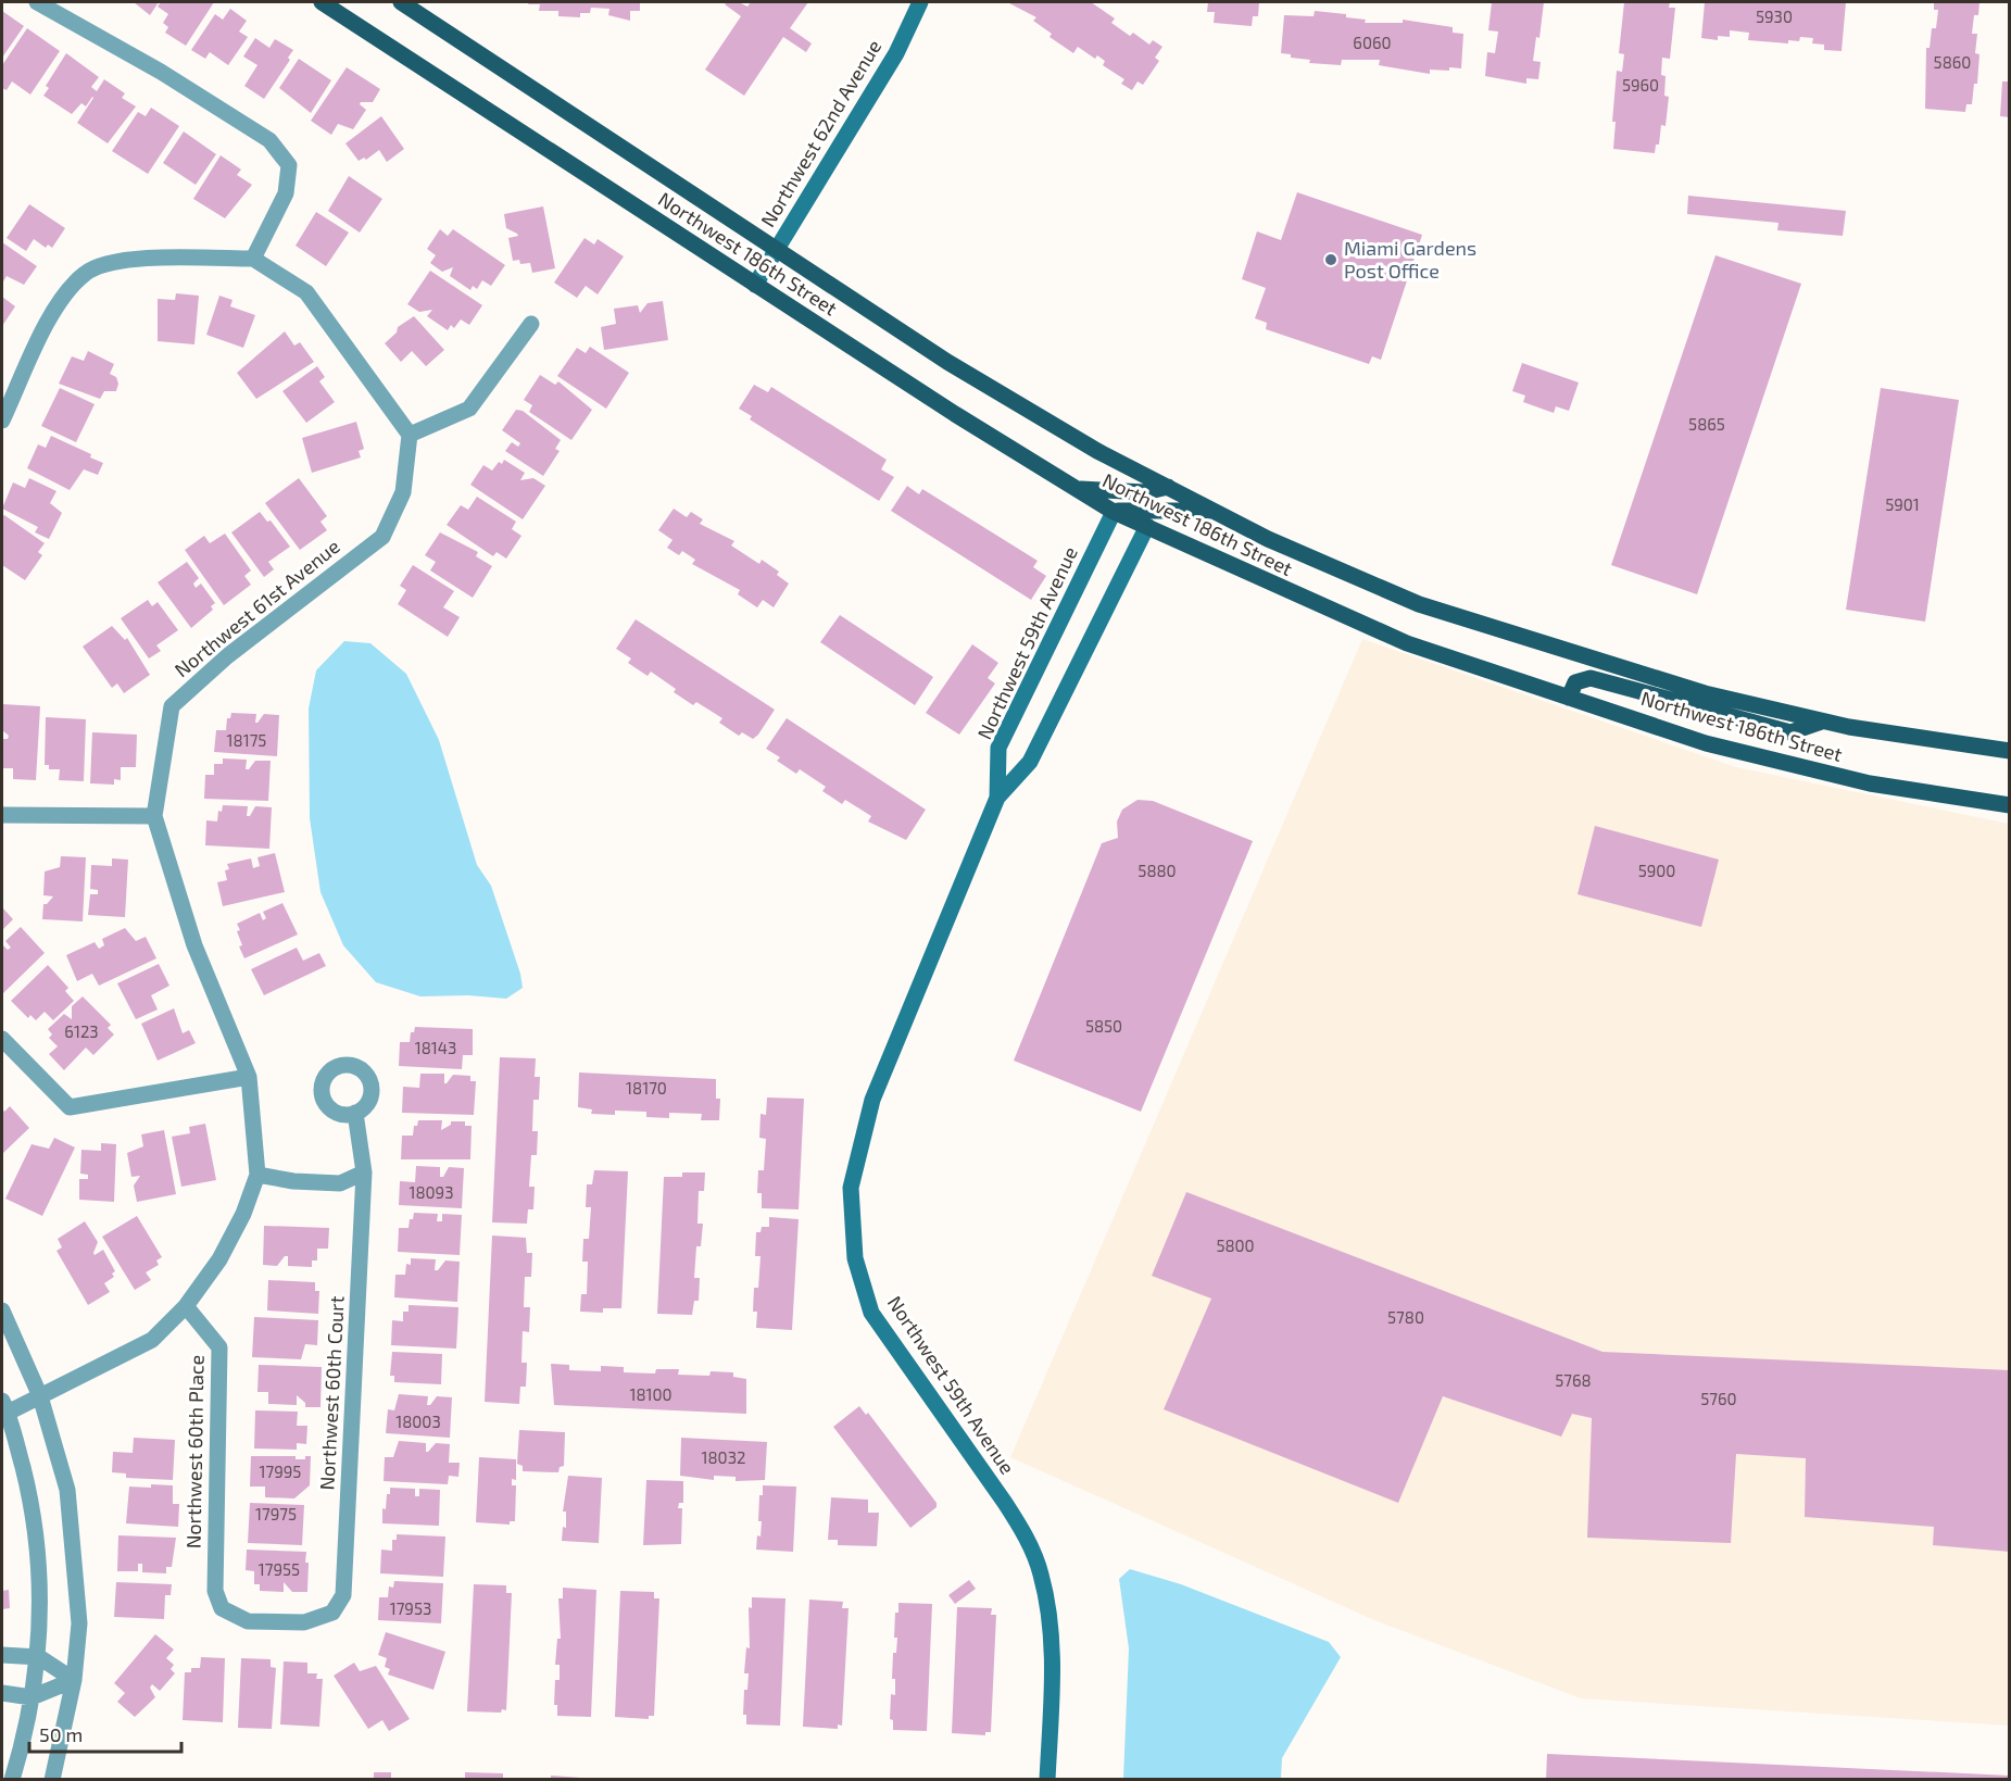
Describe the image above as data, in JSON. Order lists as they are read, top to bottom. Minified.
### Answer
{"streets":{"main road":["Northwest 186th Street"],"street":["Northwest 62nd Avenue","Northwest 61st Avenue","Northwest 59th Avenue","Northwest 60th Court","Northwest 60th Place"]},"crossings":[["Northwest 62nd Avenue","Northwest 186th Street"],["Northwest 186th Street","Northwest 59th Avenue"],["Northwest 60th Court","Northwest 60th Place"]],"places":["Miami Gardens Post Office"],"house_numbers":["5930","6060","5860","5960","5865","5901","18175","5880","5900","5850","6123","18143","18170","18093","5800","5780","5768","18100","5760","18003","18032","17995","17975","17955","17953"],"scale_bar":"50 m"}
